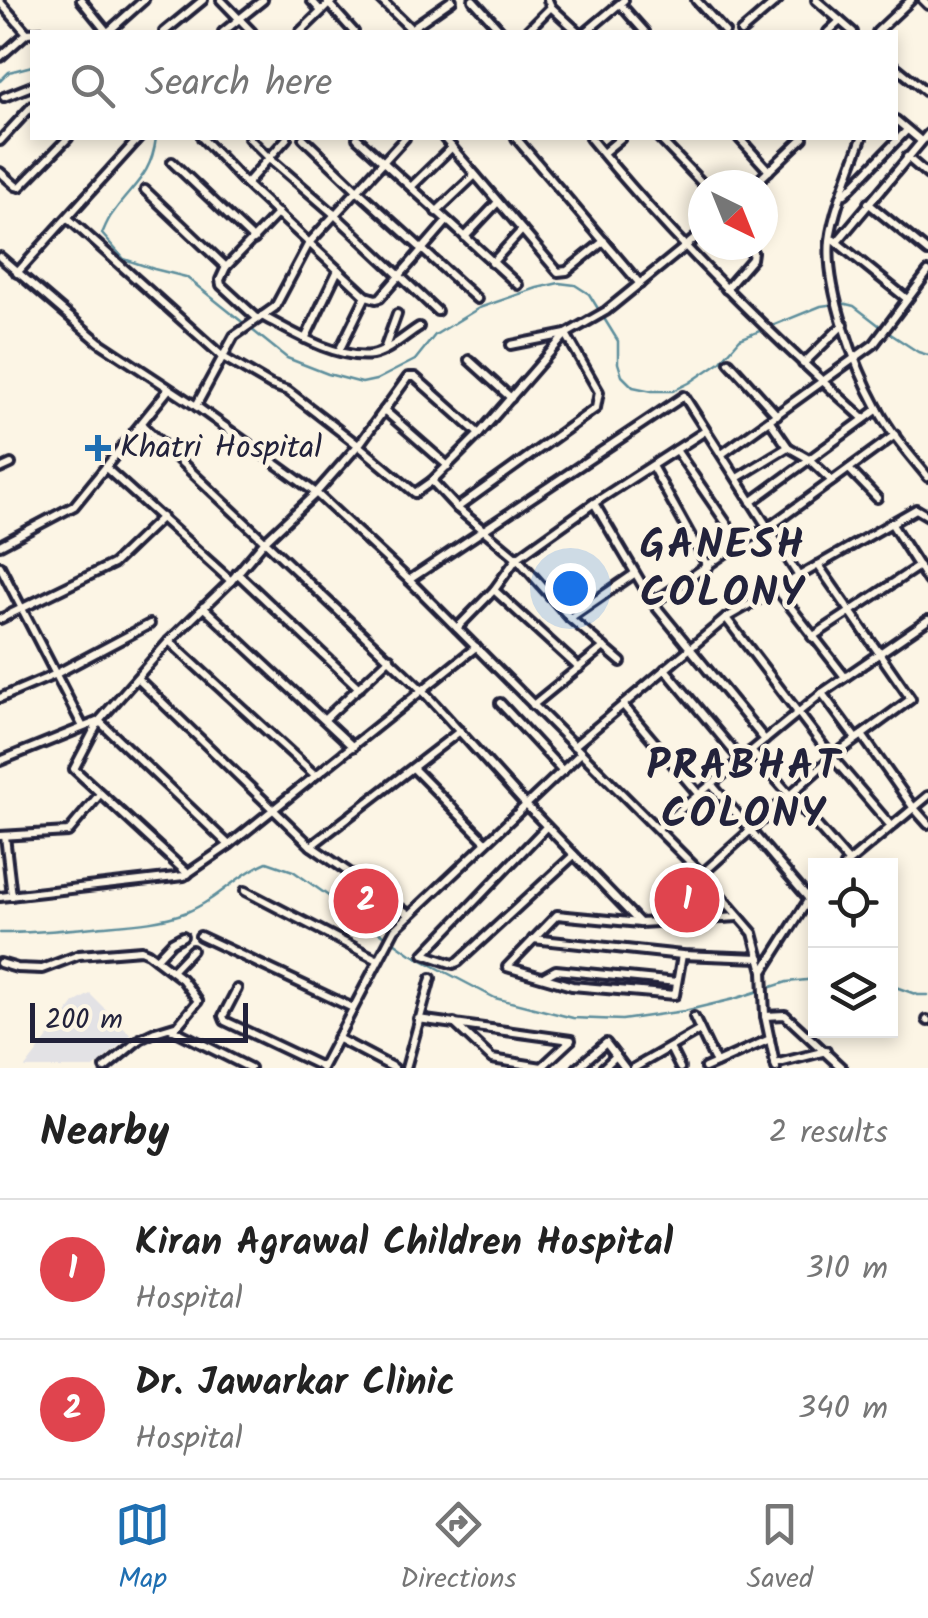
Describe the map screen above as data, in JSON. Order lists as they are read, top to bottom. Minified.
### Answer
{"districts":["GANESH COLONY","PRABHAT COLONY"],"places":{"health":["Khatri Hospital"]},"scale_bar":"200 m","north":"bottom right","page":{"search":"Search here","pins":["1","2"],"scale":"200 m","heading":["Nearby","2 results"],"list":[{"mark":"1","name":"Kiran Agrawal Children Hospital","note":"Hospital","value":"310 m"},{"mark":"2","name":"Dr. Jawarkar Clinic","note":"Hospital","value":"340 m"}],"nav":["Map","Directions","Saved"]}}
